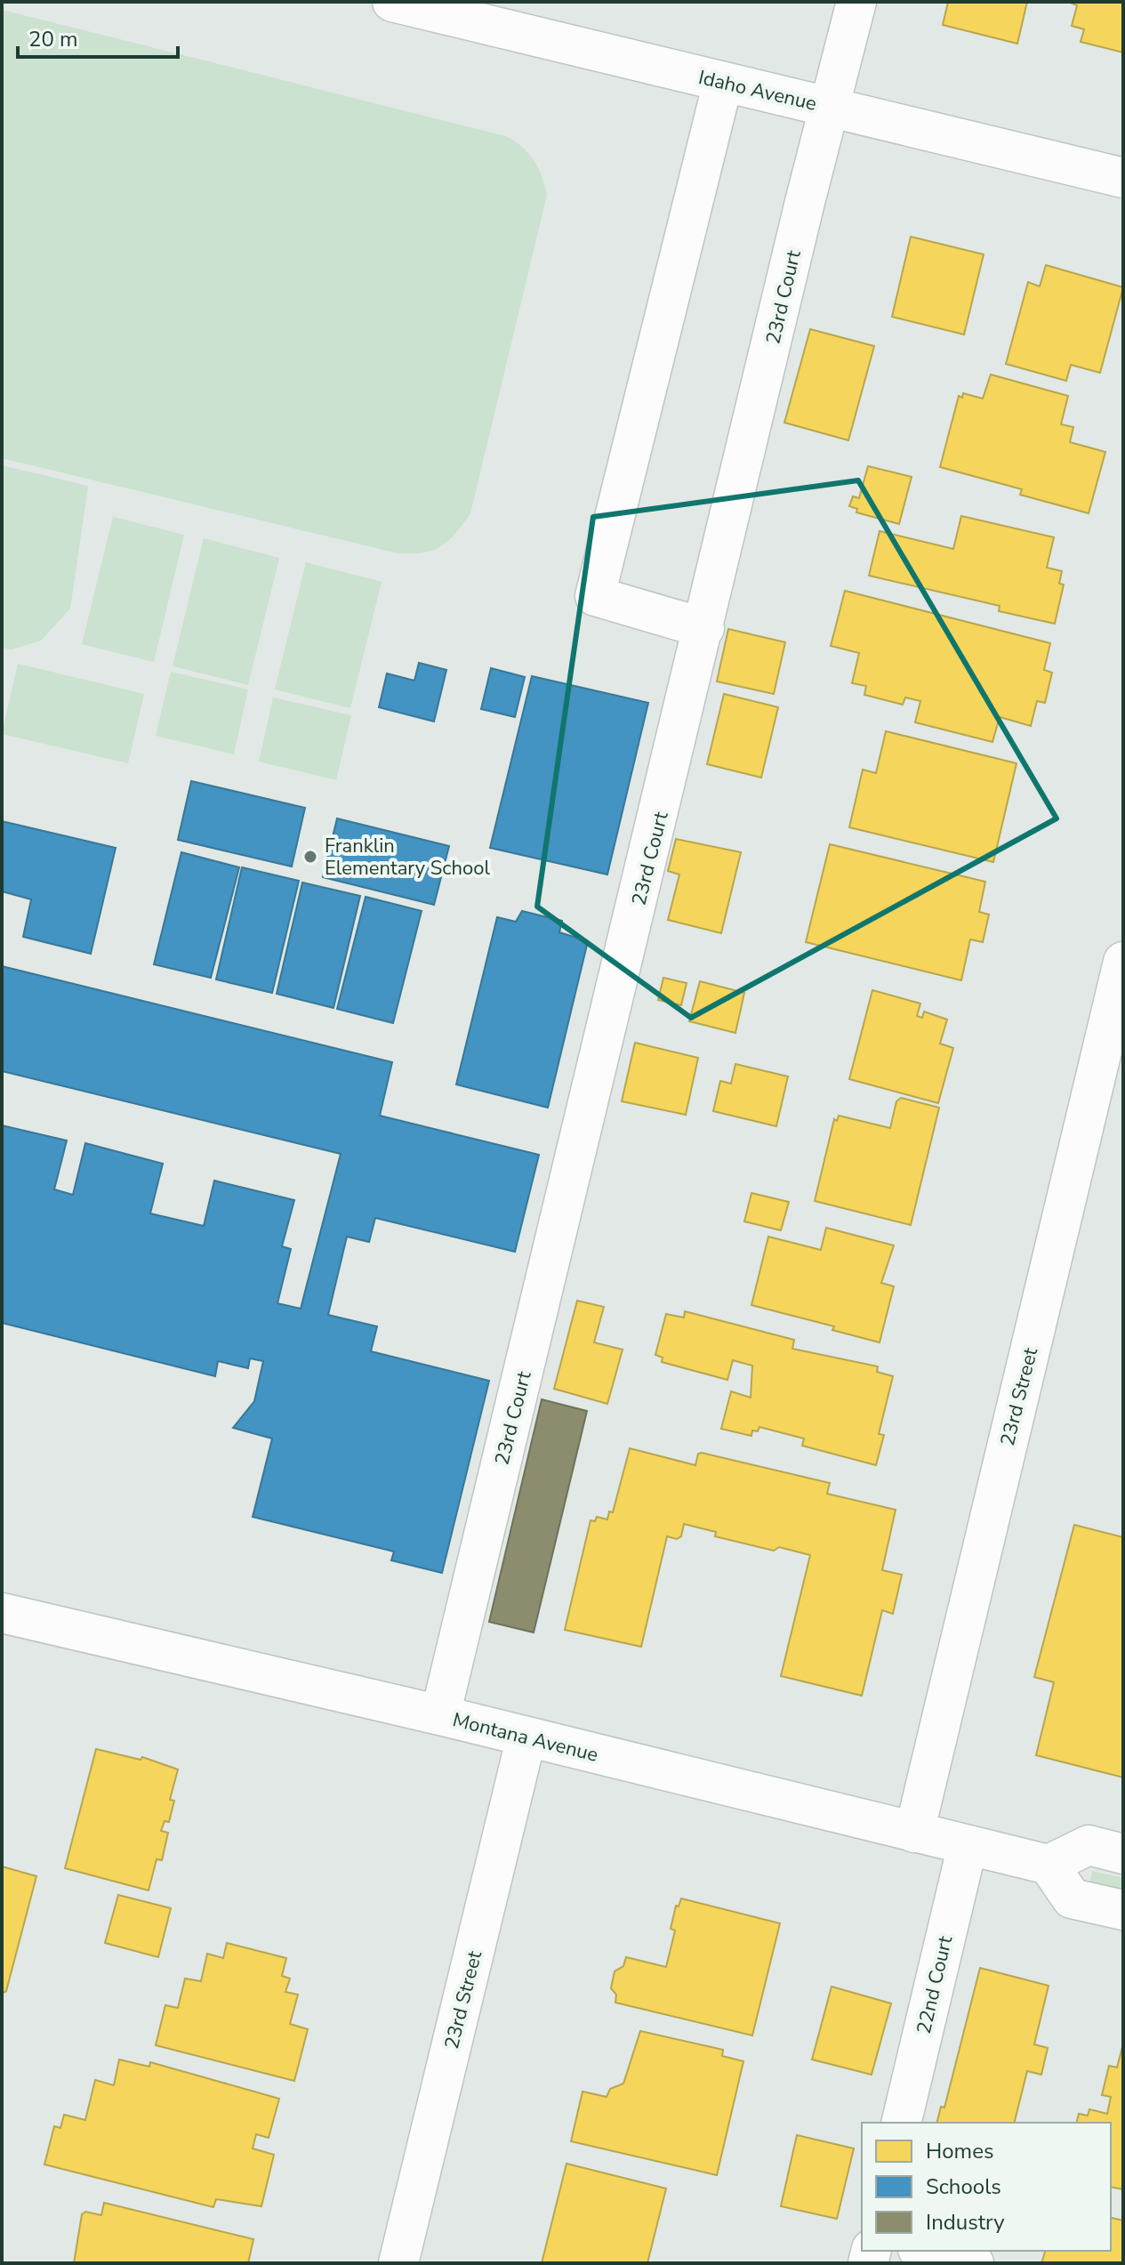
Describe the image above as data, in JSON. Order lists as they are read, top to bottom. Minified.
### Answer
{"streets":{"street":["Idaho Avenue","23rd Court","23rd Street","Montana Avenue","22nd Court"]},"crossings":[["Idaho Avenue","23rd Court"],["23rd Court","Montana Avenue"],["23rd Street","Montana Avenue"],["Montana Avenue","22nd Court"]],"places":["Franklin Elementary School"],"legend":["Homes","Schools","Industry"],"scale_bar":"20 m"}
